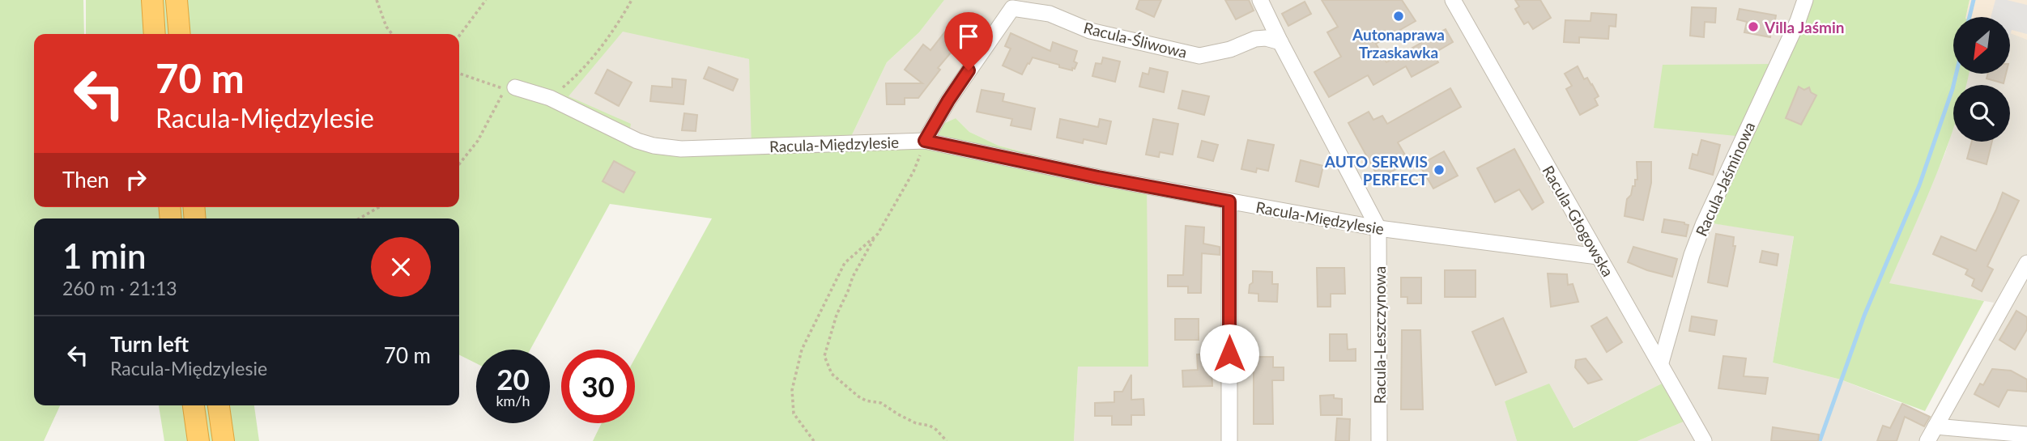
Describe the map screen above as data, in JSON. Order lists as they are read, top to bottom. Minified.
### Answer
{"streets":{"street":["Racula-Śliwowa","Racula-Międzylesie","Racula-Jaśminowa","Racula-Głogowska","Racula-Leszczynowa"]},"crossings":[["Racula-Śliwowa","Racula-Międzylesie"],["Racula-Międzylesie","Racula-Głogowska"],["Racula-Międzylesie","Racula-Leszczynowa"],["Racula-Jaśminowa","Racula-Głogowska"]],"places":["Autonaprawa Trzaskawka","Villa Jaśmin","AUTO SERWIS PERFECT"],"north":"bottom left","page":{"turn":["70 m","Racula-Międzylesie"],"then":"Then","heading":["1 min","260 m · 21:13"],"list":[{"name":"Turn left","note":"Racula-Międzylesie","value":"70 m"}],"speed":"20 km/h","limit":"30"}}
